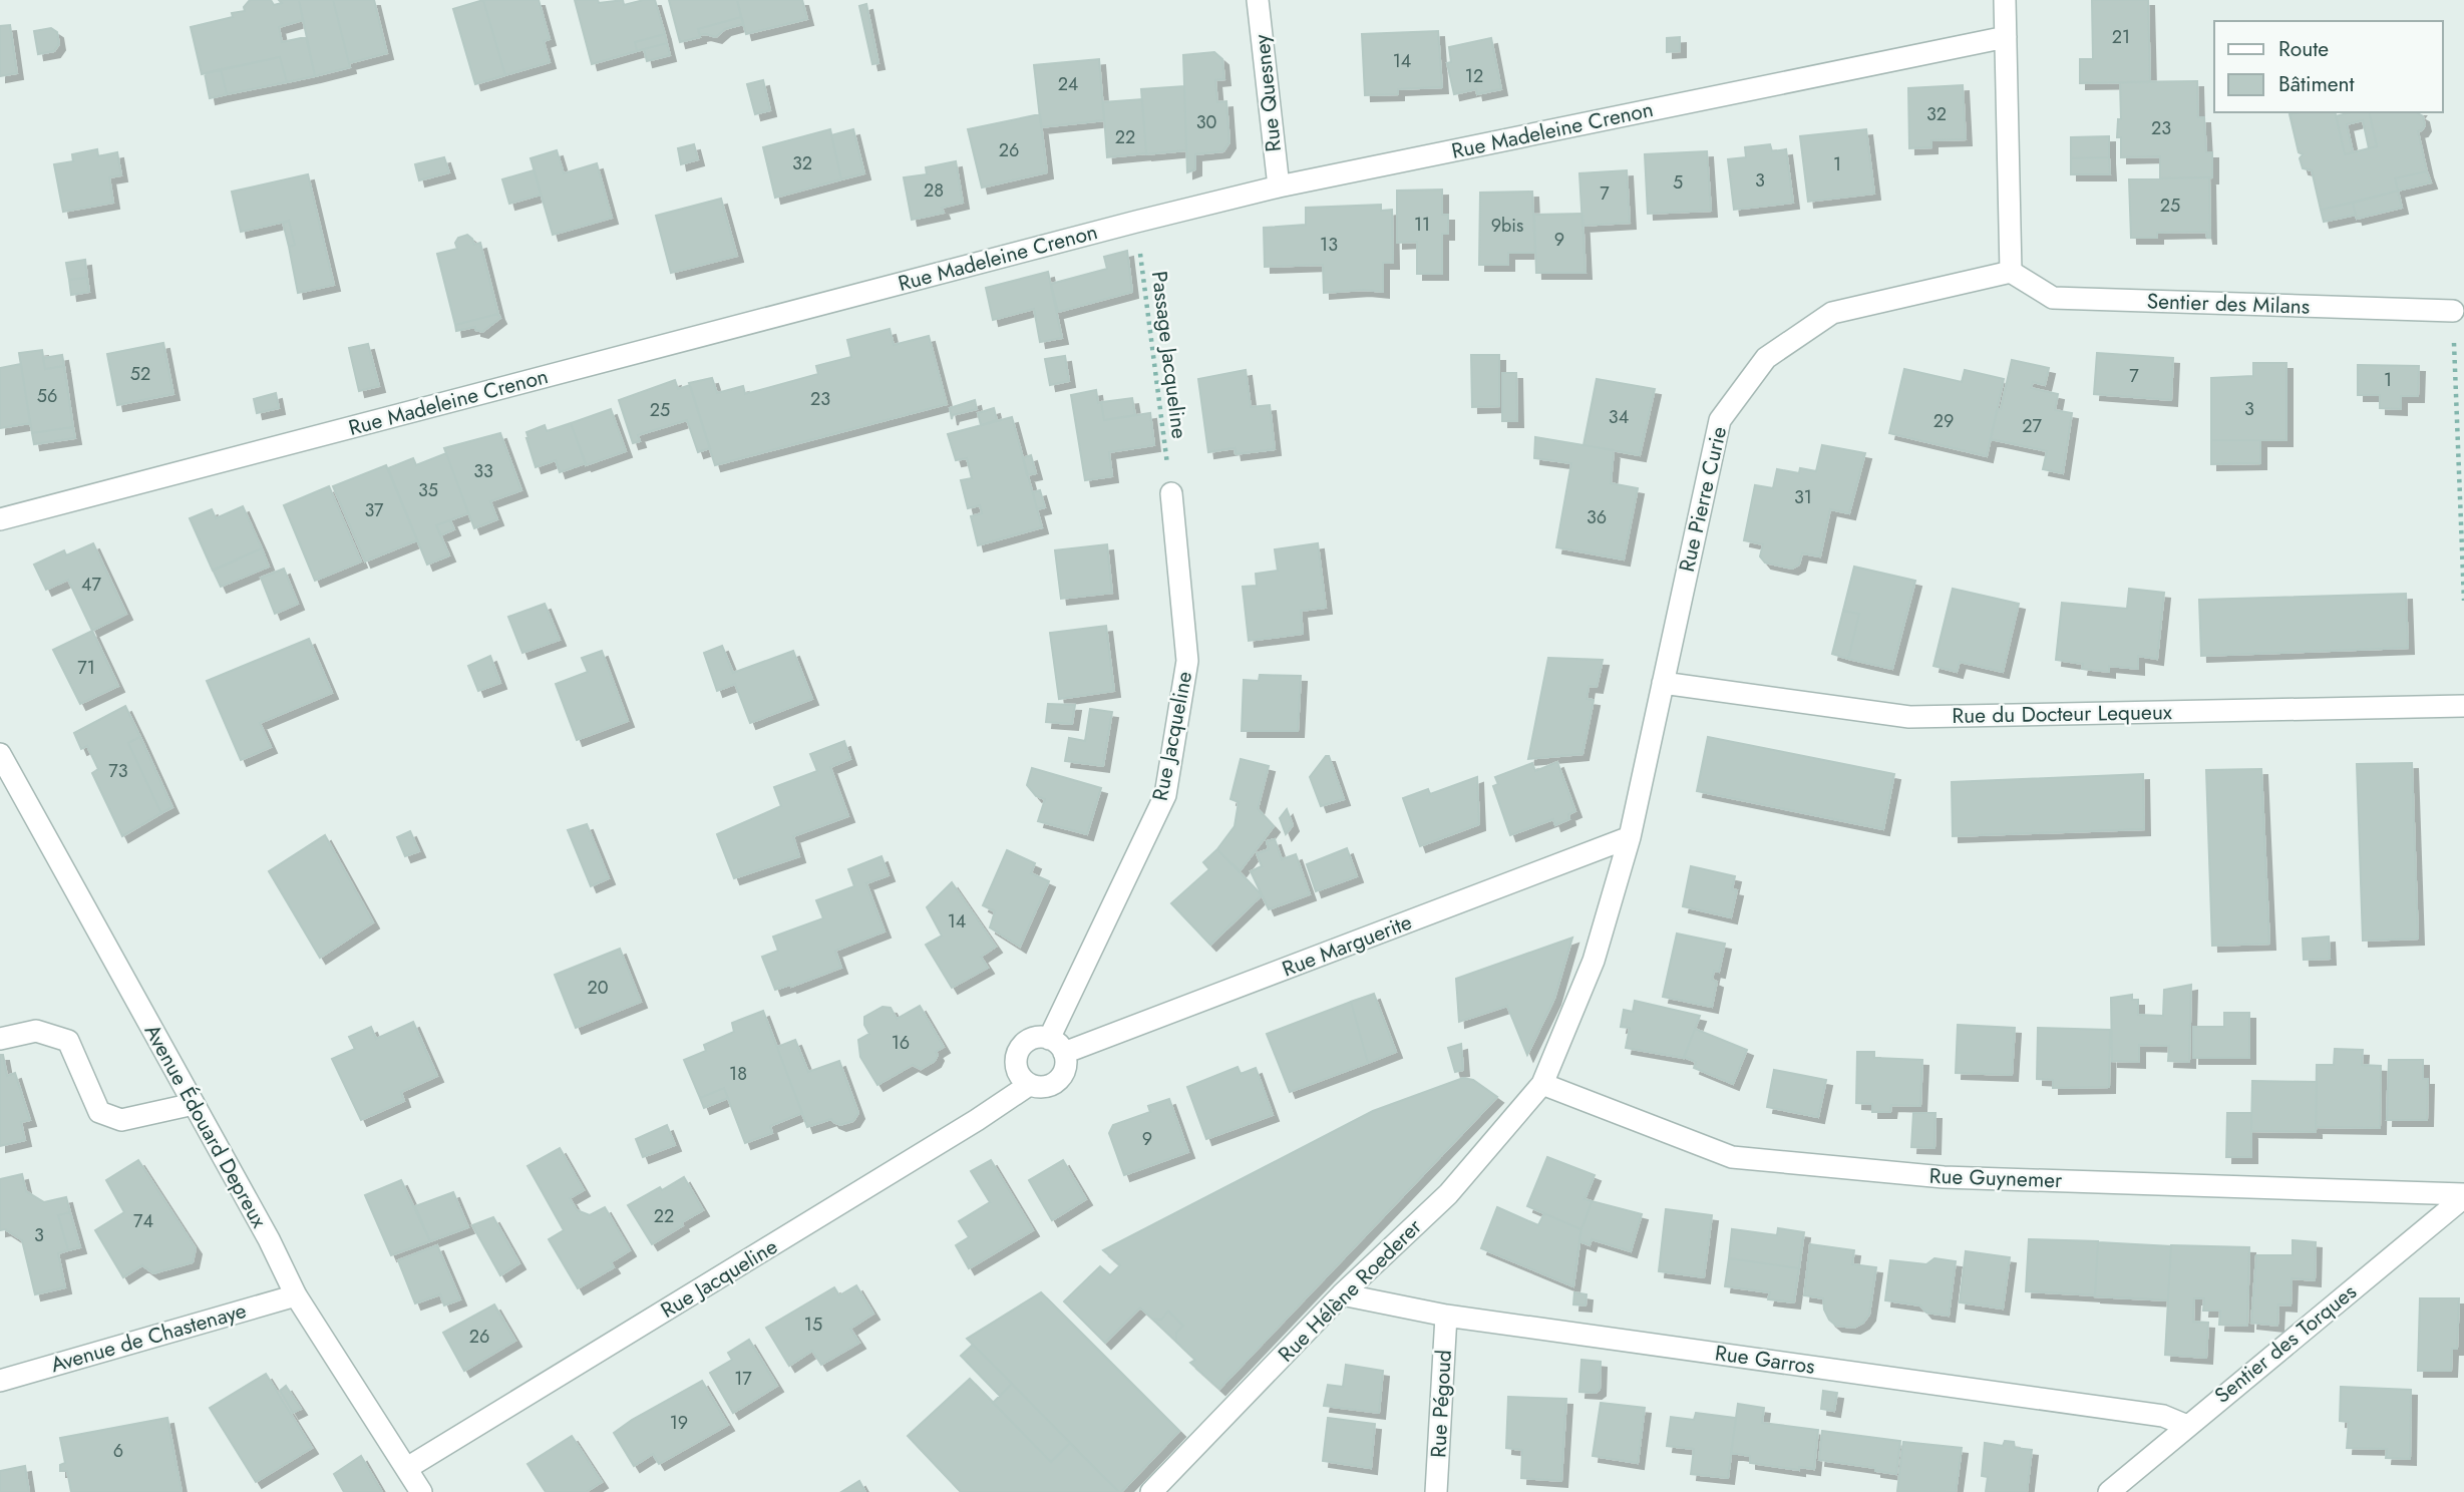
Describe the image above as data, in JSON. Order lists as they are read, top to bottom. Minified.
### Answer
{"streets":{"street":["Rue Quesney","Rue Madeleine Crenon","Sentier des Milans","Rue Pierre Curie","Rue du Docteur Lequeux","Rue Jacqueline","Rue Marguerite","Avenue Édouard Depreux","Rue Guynemer","Rue Hélène Roederer","Avenue de Chastenaye","Sentier des Torques","Rue Garros","Rue Pégoud"],"path":["Passage Jacqueline"]},"crossings":[["Rue Quesney","Rue Madeleine Crenon"],["Rue Madeleine Crenon","Passage Jacqueline"],["Sentier des Milans","Rue Pierre Curie"],["Passage Jacqueline","Rue Jacqueline"],["Rue Pierre Curie","Rue du Docteur Lequeux"],["Rue Pierre Curie","Rue Marguerite"],["Rue Pierre Curie","Rue Guynemer"],["Rue Pierre Curie","Rue Hélène Roederer"],["Rue Jacqueline","Rue Marguerite"],["Rue Jacqueline","Avenue Édouard Depreux"],["Avenue Édouard Depreux","Avenue de Chastenaye"],["Rue Guynemer","Rue Hélène Roederer"],["Rue Guynemer","Sentier des Torques"],["Rue Hélène Roederer","Rue Garros"],["Sentier des Torques","Rue Garros"],["Rue Garros","Rue Pégoud"]],"house_numbers":["21","14","12","24","32","30","23","22","26","32","1","3","5","28","7","25","11","9bis","9","13","52","7","1","56","23","3","25","34","29","27","33","35","31","37","36","47","71","73","14","20","16","18","9","22","74","3","15","26","17","19","6"],"legend":["Route","Bâtiment"]}
